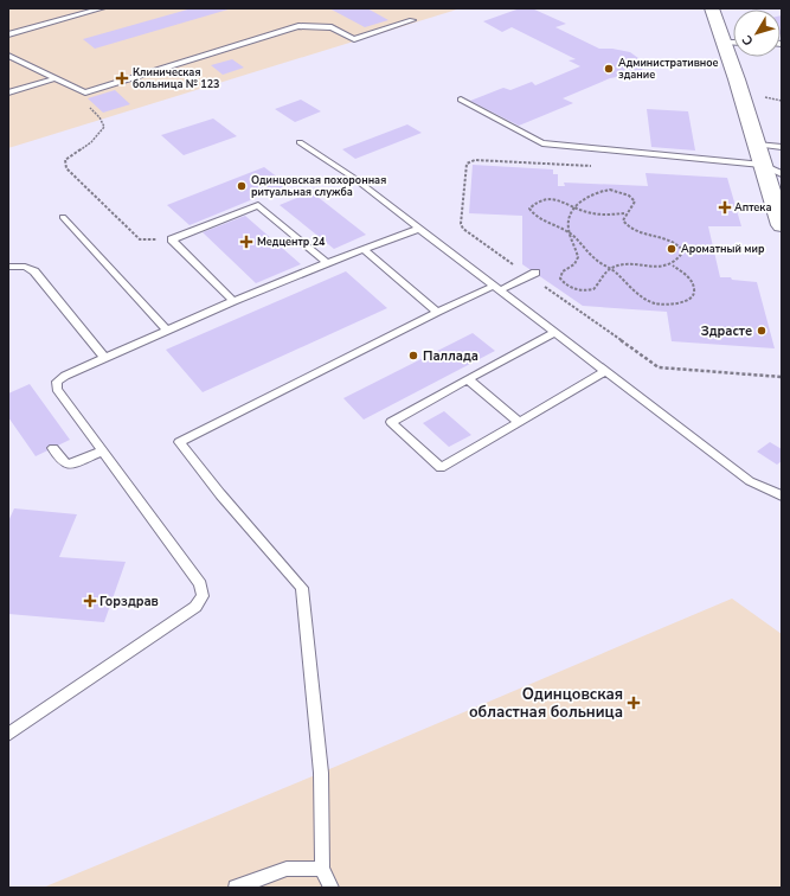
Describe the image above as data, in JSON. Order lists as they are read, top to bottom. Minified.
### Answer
{"places":{"other":["Административное здание","Одинцовская похоронная ритуальная служба","Ароматный мир","Здрасте","Паллада"],"health":["Клиническая больница № 123","Аптека","Медцентр 24","Горздрав","Одинцовская областная больница"]},"north":"bottom left"}
